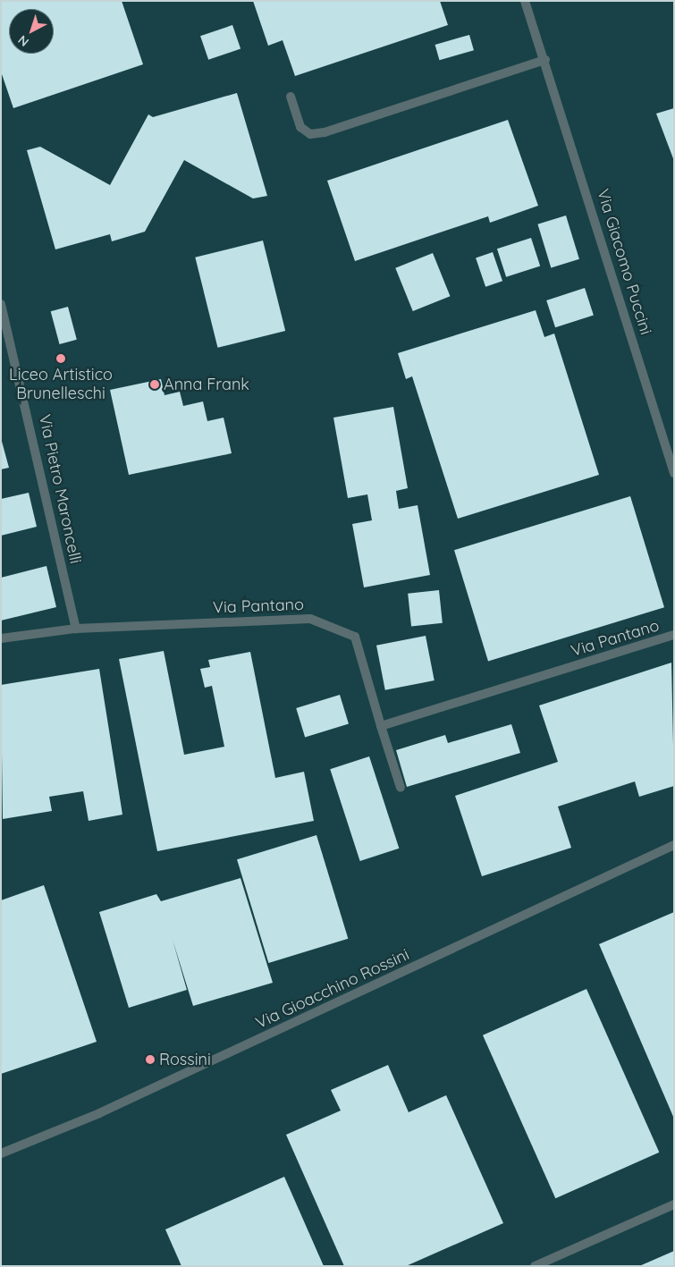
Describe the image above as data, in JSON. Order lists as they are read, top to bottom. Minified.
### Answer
{"streets":{"street":["Via Giacomo Puccini","Via Pietro Maroncelli","Via Pantano","Via Gioacchino Rossini"]},"crossings":[["Via Pietro Maroncelli","Via Pantano"]],"places":["Liceo Artistico Brunelleschi","Anna Frank","Rossini"],"north":"bottom left"}
